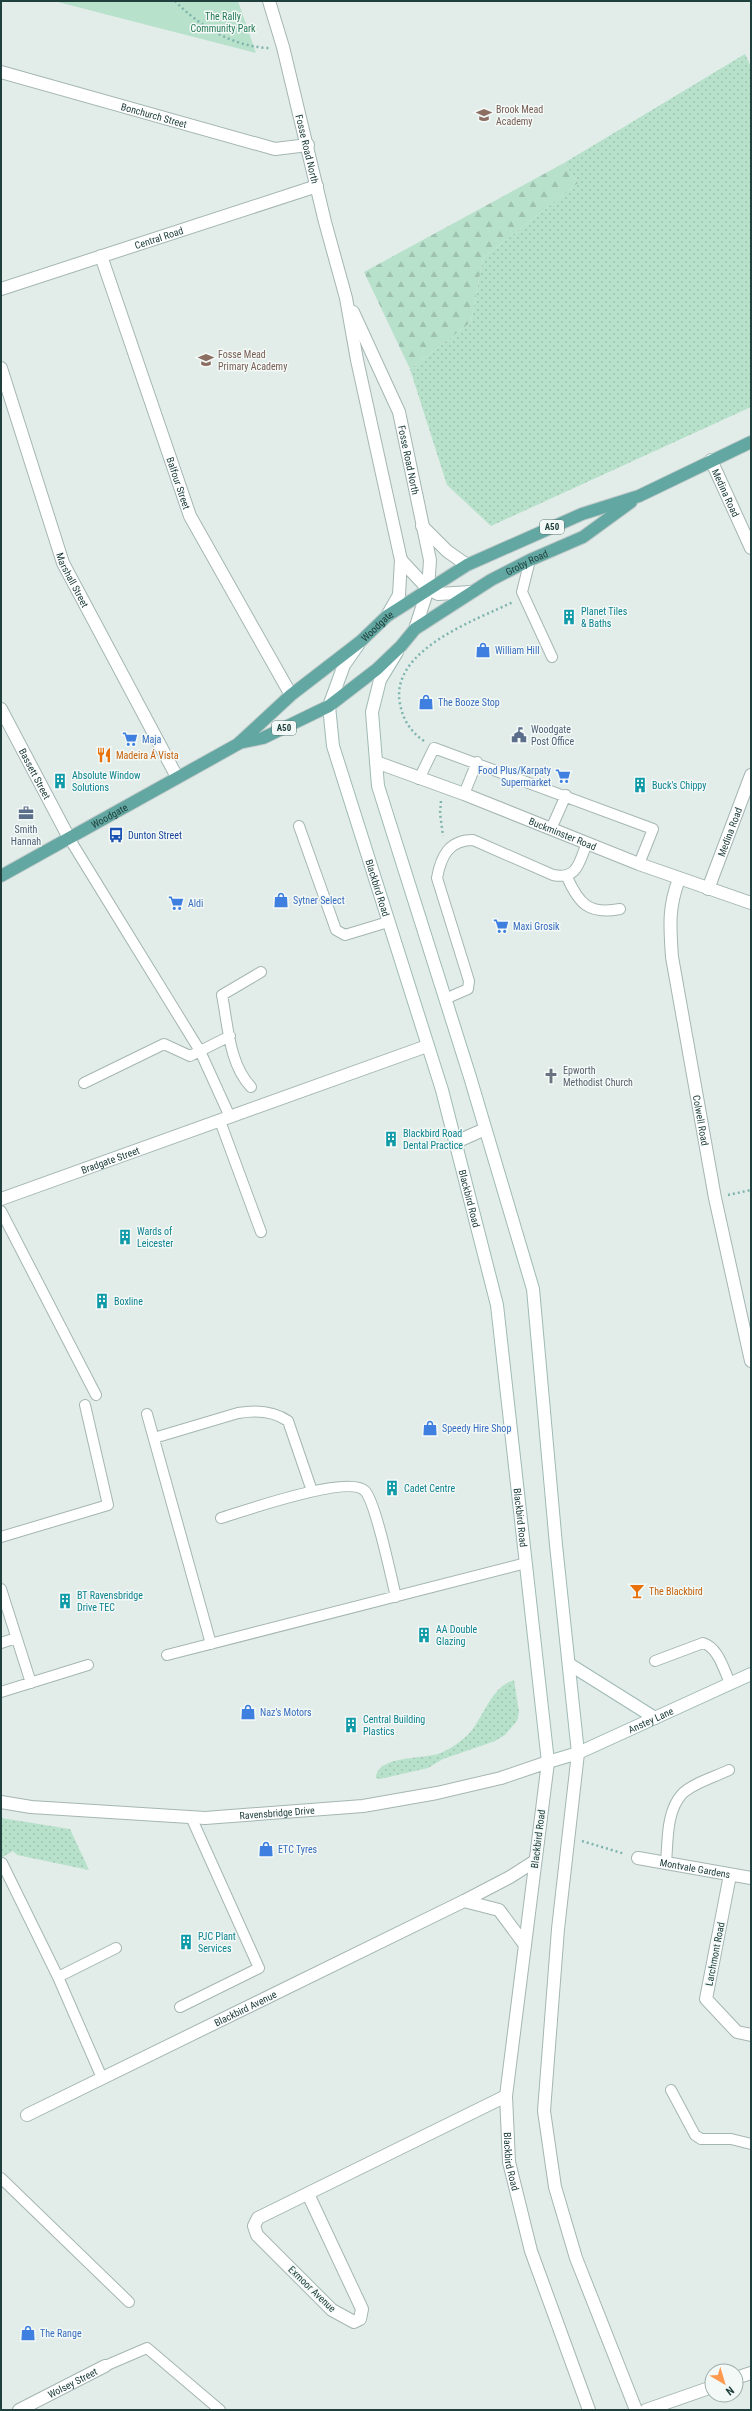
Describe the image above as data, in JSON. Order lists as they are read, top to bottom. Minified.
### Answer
{"streets":{"main road":["A50","Groby Road","Woodgate"],"street":["Bonchurch Street","Fosse Road North","Central Road","Balfour Street","Medina Road","Marshall Street","Bassett Street","Buckminster Road","Blackbird Road","Colwell Road","Bradgate Street","Anstey Lane","Ravensbridge Drive","Montvale Gardens","Larchmont Road","Blackbird Avenue","Exmoor Avenue","Wolsey Street"]},"crossings":[["Bonchurch Street","Fosse Road North"],["Fosse Road North","Central Road"],["Fosse Road North","Groby Road"],["Fosse Road North","Woodgate"],["Central Road","Balfour Street"],["Balfour Street","Woodgate"],["Medina Road","Groby Road"],["Medina Road","Buckminster Road"],["Groby Road","Woodgate"],["Marshall Street","Woodgate"],["Woodgate","Bassett Street"],["Woodgate","Blackbird Road"],["Buckminster Road","Colwell Road"],["Blackbird Road","Bradgate Street"],["Blackbird Road","Anstey Lane"],["Blackbird Road","Ravensbridge Drive"],["Blackbird Road","Blackbird Avenue"],["Blackbird Road","Exmoor Avenue"],["Anstey Lane","Ravensbridge Drive"],["Montvale Gardens","Larchmont Road"]],"parks":["The Rally Community Park"],"places":{"school or university":["Brook Mead Academy","Fosse Mead Primary Academy"],"building":["Planet Tiles & Baths","Absolute Window Solutions","Buck's Chippy","Blackbird Road Dental Practice","Wards of Leicester","Boxline","Cadet Centre","BT Ravensbridge Drive TEC","AA Double Glazing","Central Building Plastics","PJC Plant Services"],"shop":["William Hill","The Booze Stop","Sytner Select","Speedy Hire Shop","Naz's Motors","ETC Tyres","The Range"],"public building":["Woodgate Post Office"],"supermarket":["Maja","Food Plus/Karpaty Supermarket","Aldi","Maxi Grosik"],"restaurant":["Madeira Á Vista"],"office":["Smith Hannah"],"bus stop":["Dunton Street"],"church":["Epworth Methodist Church"],"bar":["The Blackbird"]},"north":"bottom right"}
